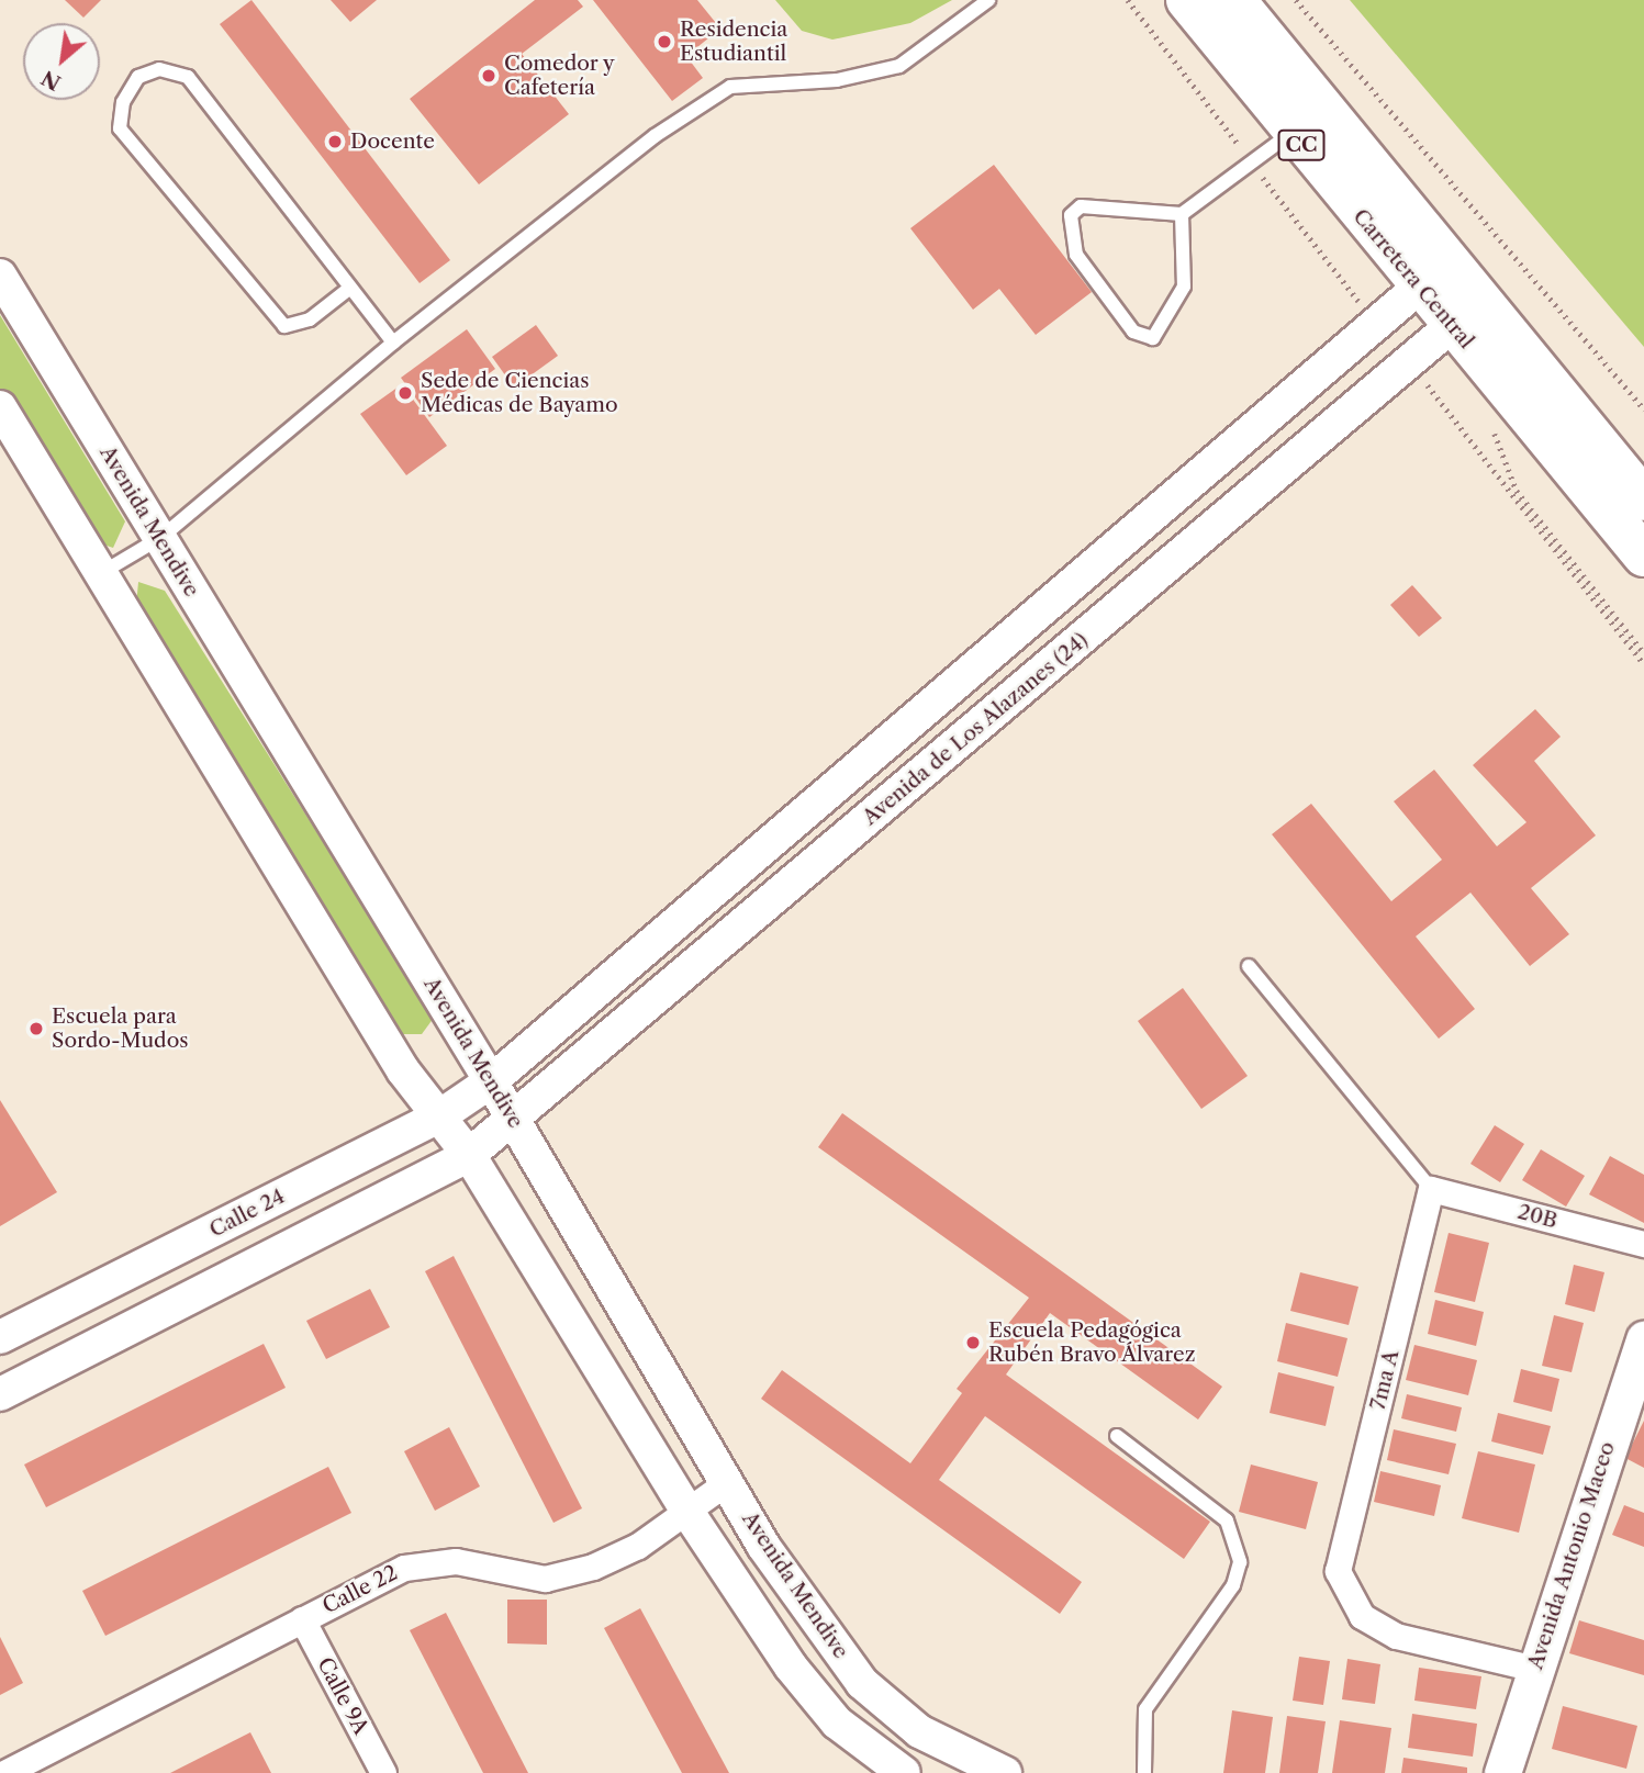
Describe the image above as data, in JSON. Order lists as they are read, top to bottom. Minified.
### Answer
{"streets":{"highway":["CC","Carretera Central"],"main road":["Avenida Antonio Maceo"],"street":["Avenida Mendive","Avenida de Los Alazanes (24)","Calle 24","20B","7ma A","Calle 22","Calle 9A"]},"crossings":[["Carretera Central","Avenida de Los Alazanes (24)"],["Avenida Mendive","Avenida de Los Alazanes (24)"],["Avenida Mendive","Calle 24"],["Avenida Mendive","Calle 22"],["20B","7ma A"],["7ma A","Avenida Antonio Maceo"],["Calle 22","Calle 9A"]],"places":["Residencia Estudiantil","Comedor y Cafetería","Docente","Sede de Ciencias Médicas de Bayamo","Escuela para Sordo-Mudos","Escuela Pedagógica Rubén Bravo Álvarez"],"north":"bottom left"}
